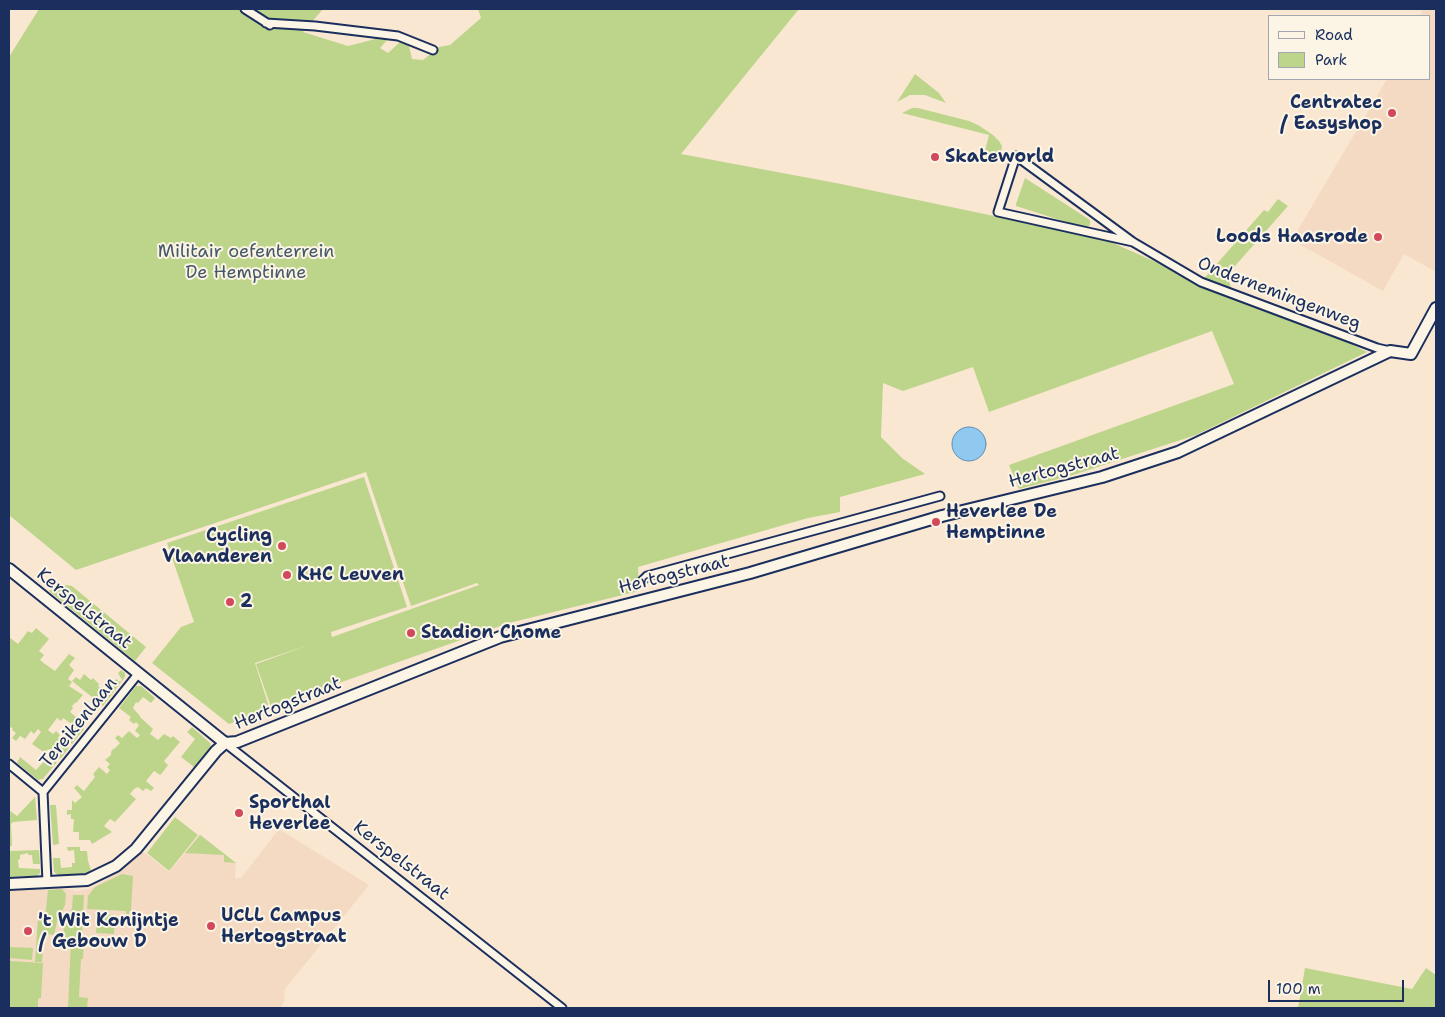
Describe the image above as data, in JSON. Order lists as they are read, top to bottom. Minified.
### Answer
{"streets":{"street":["Ondernemingenweg","Hertogstraat","Kerspelstraat","Tereikenlaan"]},"crossings":[["Ondernemingenweg","Hertogstraat"],["Hertogstraat","Kerspelstraat"],["Kerspelstraat","Tereikenlaan"]],"parks":["Militair oefenterrein De Hemptinne"],"places":["Centratec / Easyshop","Skateworld","Loods Haasrode","Heverlee De Hemptinne","Cycling Vlaanderen","KHC Leuven","2","Stadion Chome","Sporthal Heverlee","UCLL Campus Hertogstraat","'t Wit Konijntje / Gebouw D"],"legend":["Road","Park"],"scale_bar":"100 m"}
